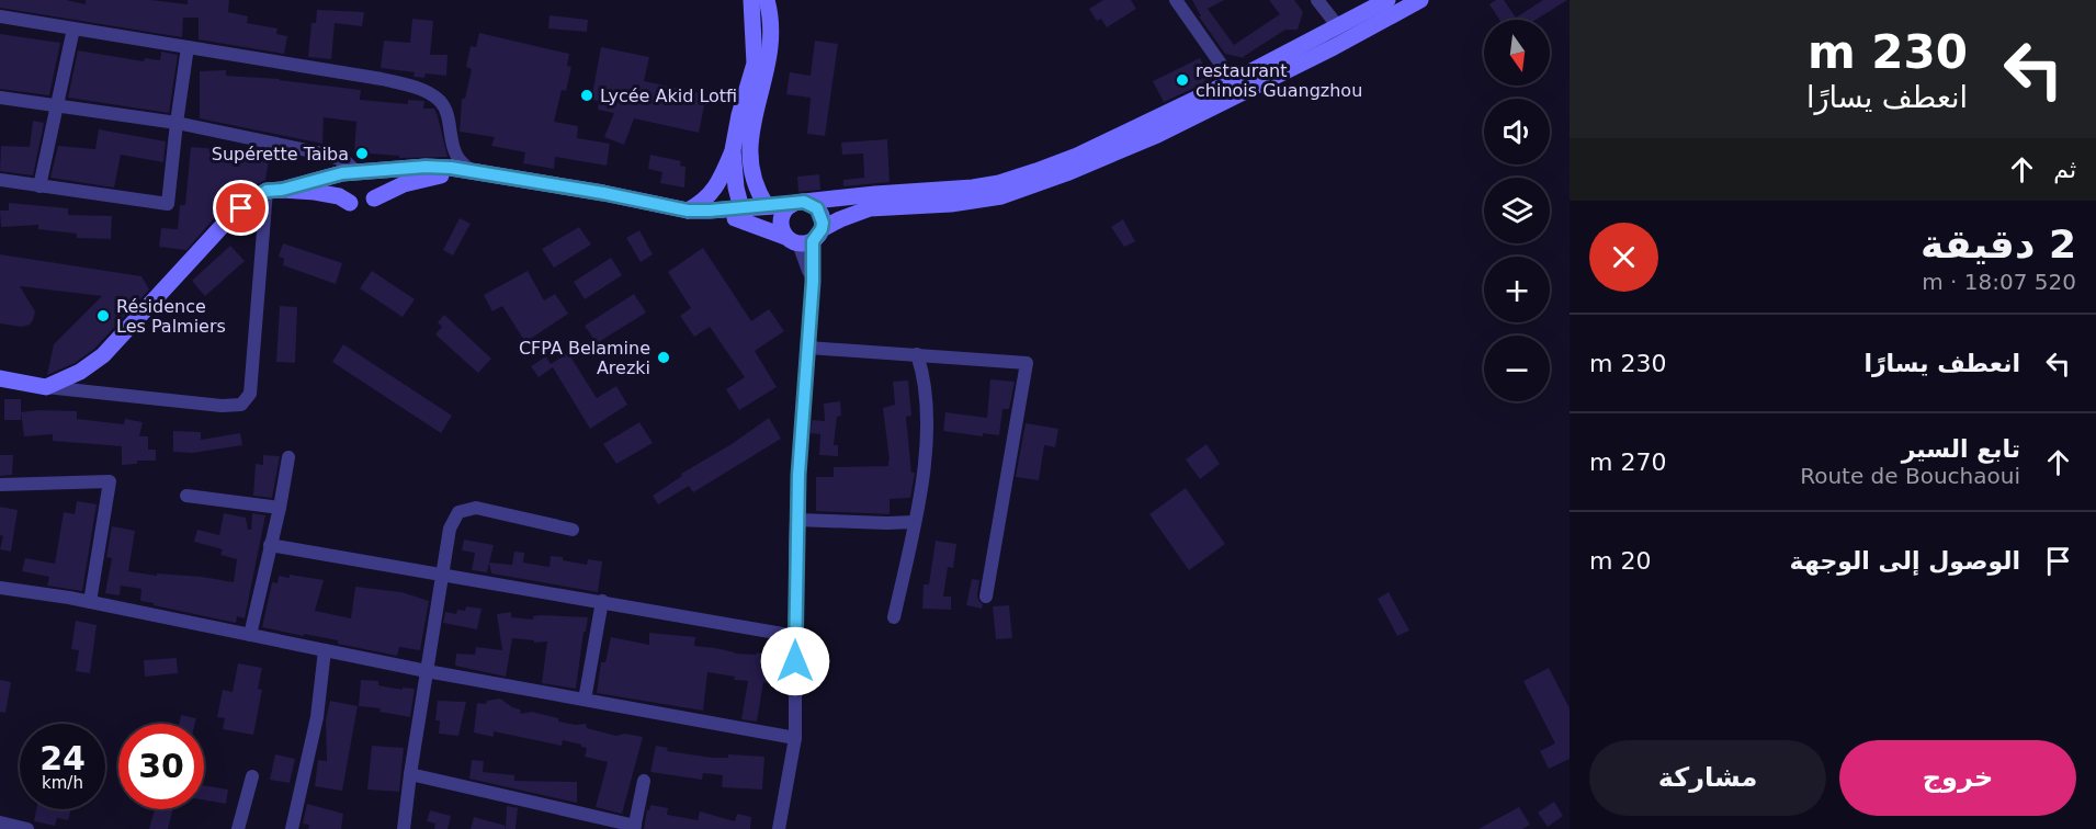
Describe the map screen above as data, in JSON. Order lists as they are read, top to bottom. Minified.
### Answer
{"places":["restaurant chinois Guangzhou","Lycée Akid Lotfi","Supérette Taiba","Résidence Les Palmiers","CFPA Belamine Arezki"],"north":"bottom","page":{"turn":["230 m","انعطف يسارًا"],"map_buttons":["+","−"],"then":"ثم","heading":["2 دقيقة","520 m · 18:07"],"list":[{"name":"انعطف يسارًا","value":"230 m"},{"name":"تابع السير","note":"Route de Bouchaoui","value":"270 m"},{"name":"الوصول إلى الوجهة","value":"20 m"}],"speed":"24 km/h","limit":"30","buttons":["خروج","مشاركة"]}}
